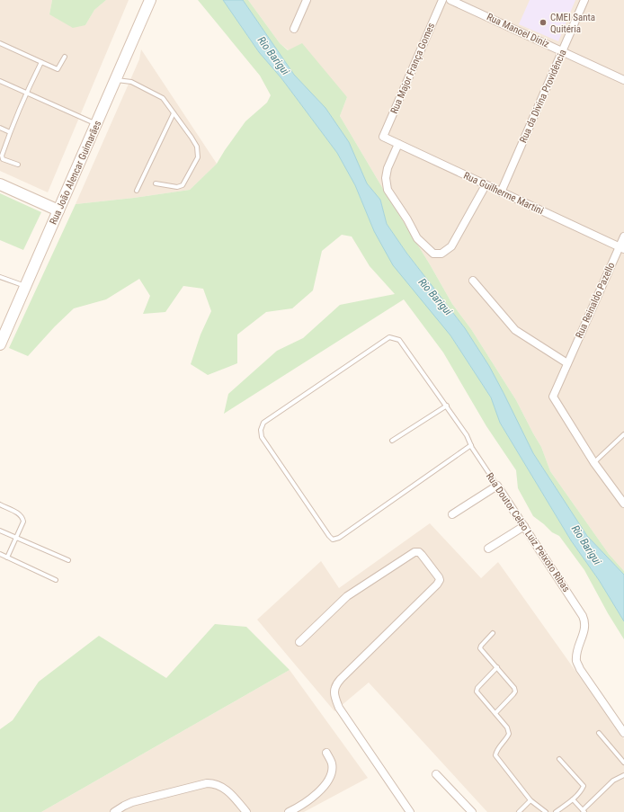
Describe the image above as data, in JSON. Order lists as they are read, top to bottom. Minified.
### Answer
{"streets":{"main road":["Rua João Alencar Guimarães"],"street":["Rua Manoel Diniz","Rua Major França Gomes","Rua da Divina Providência","Rua Guilherme Martini","Rua Reinaldo Pazello","Rua Doutor Celso Luiz Peixoto Ribas"]},"crossings":[["Rua Manoel Diniz","Rua da Divina Providência"],["Rua Major França Gomes","Rua Guilherme Martini"],["Rua da Divina Providência","Rua Guilherme Martini"],["Rua Guilherme Martini","Rua Reinaldo Pazello"]],"water":["Rio Barigui"],"places":["CMEI Santa Quitéria"]}
